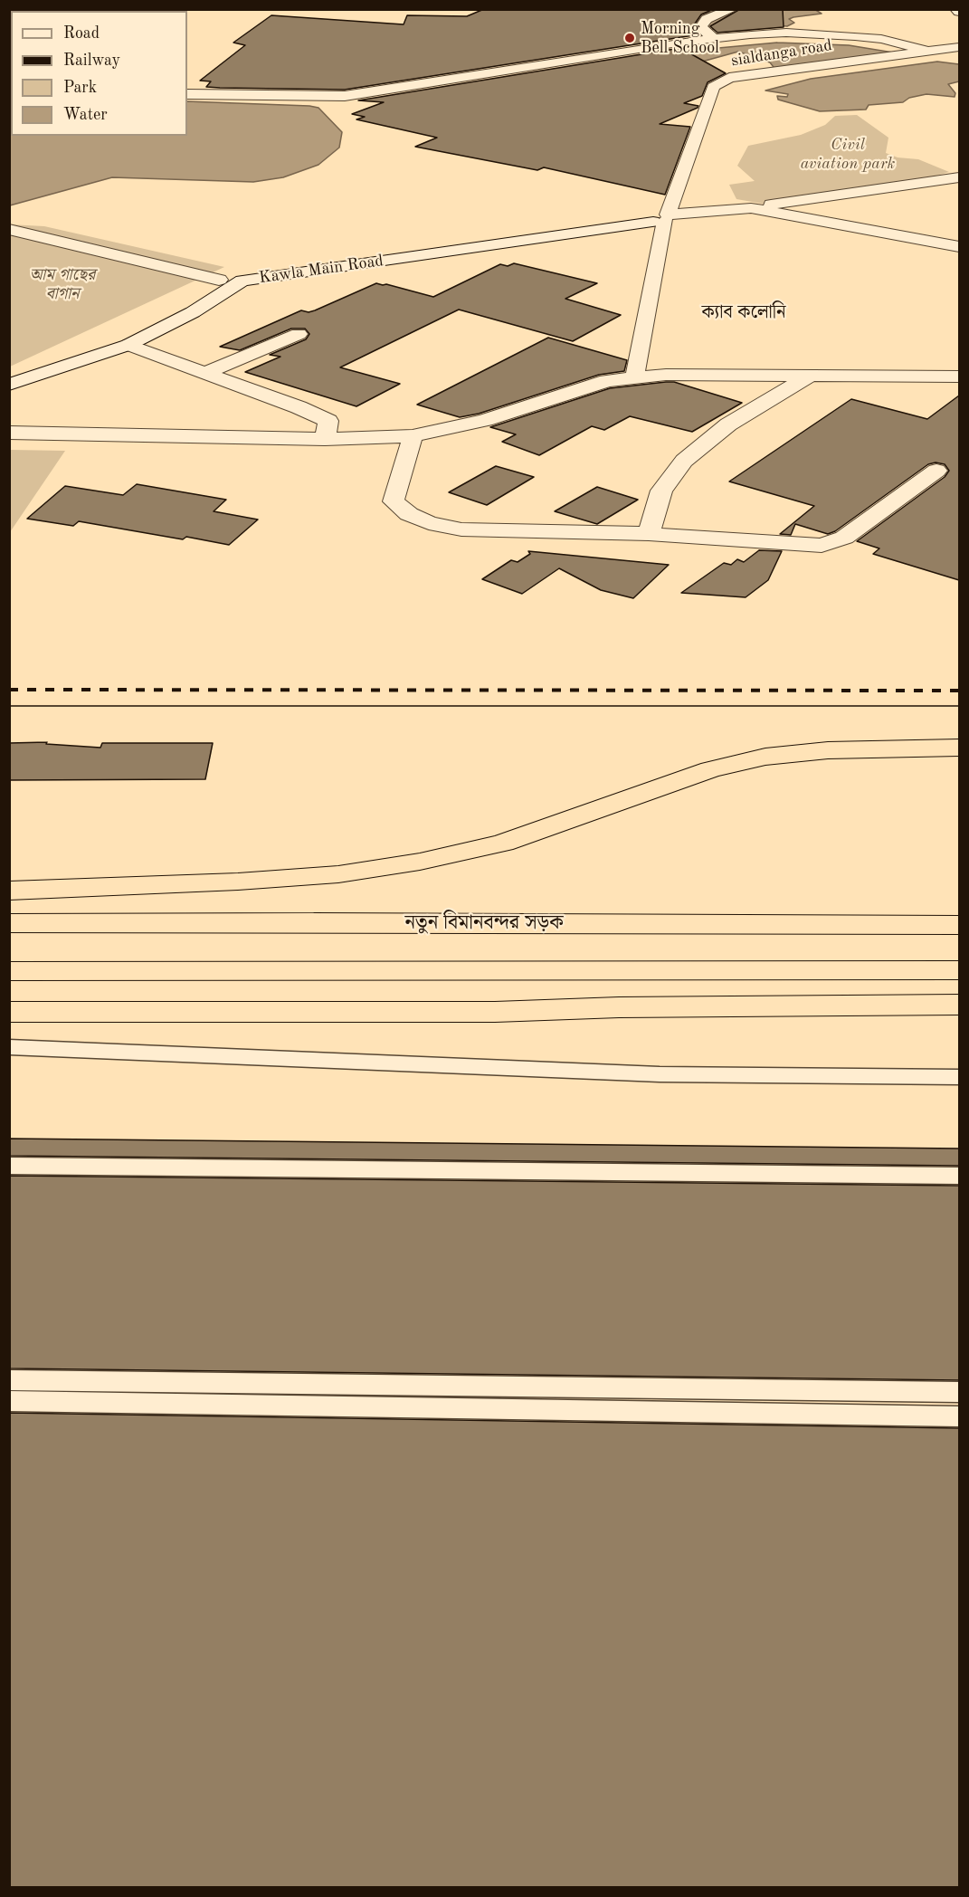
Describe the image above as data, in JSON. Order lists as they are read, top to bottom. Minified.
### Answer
{"streets":{"highway":["নতুন বিমানবন্দর সড়ক"],"street":["sialdanga road","Kawla Main Road"]},"crossings":[["sialdanga road","Kawla Main Road"]],"districts":["ক্যাব কলোনি"],"parks":["Civil aviation park","আম গাছের বাগান"],"places":["Morning Bell School"],"legend":["Road","Railway","Park","Water"]}
